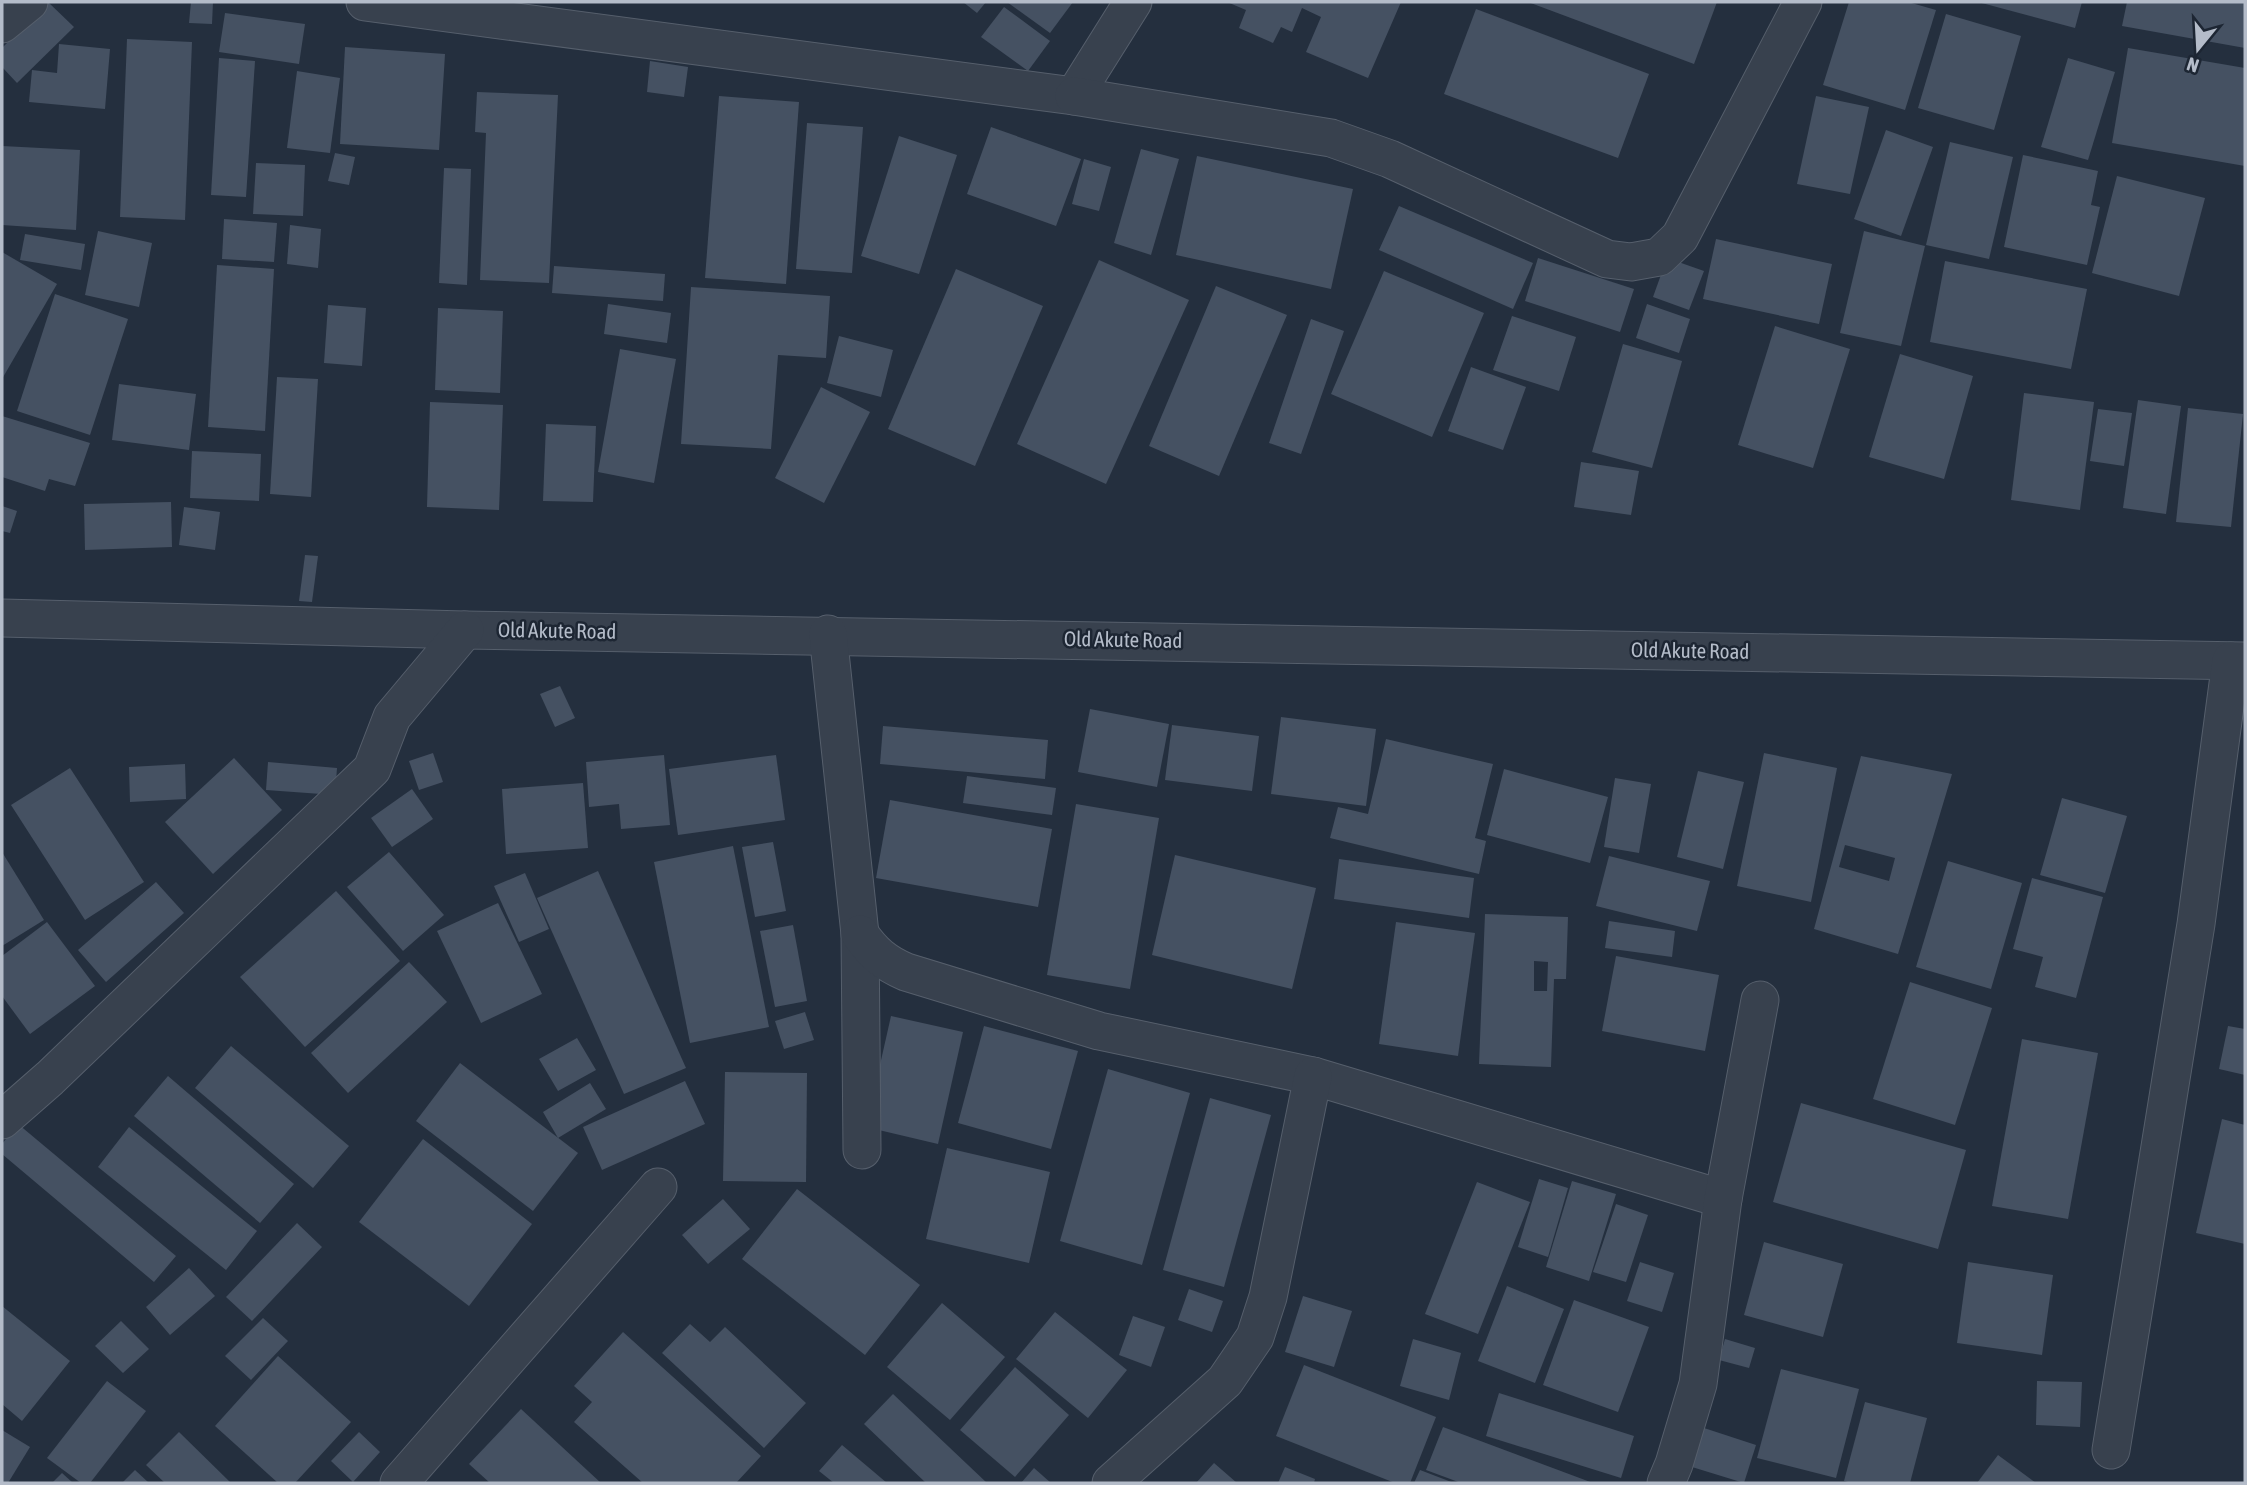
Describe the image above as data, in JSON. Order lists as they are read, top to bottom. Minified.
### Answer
{"streets":{"street":["Old Akute Road"]},"north":"bottom"}
